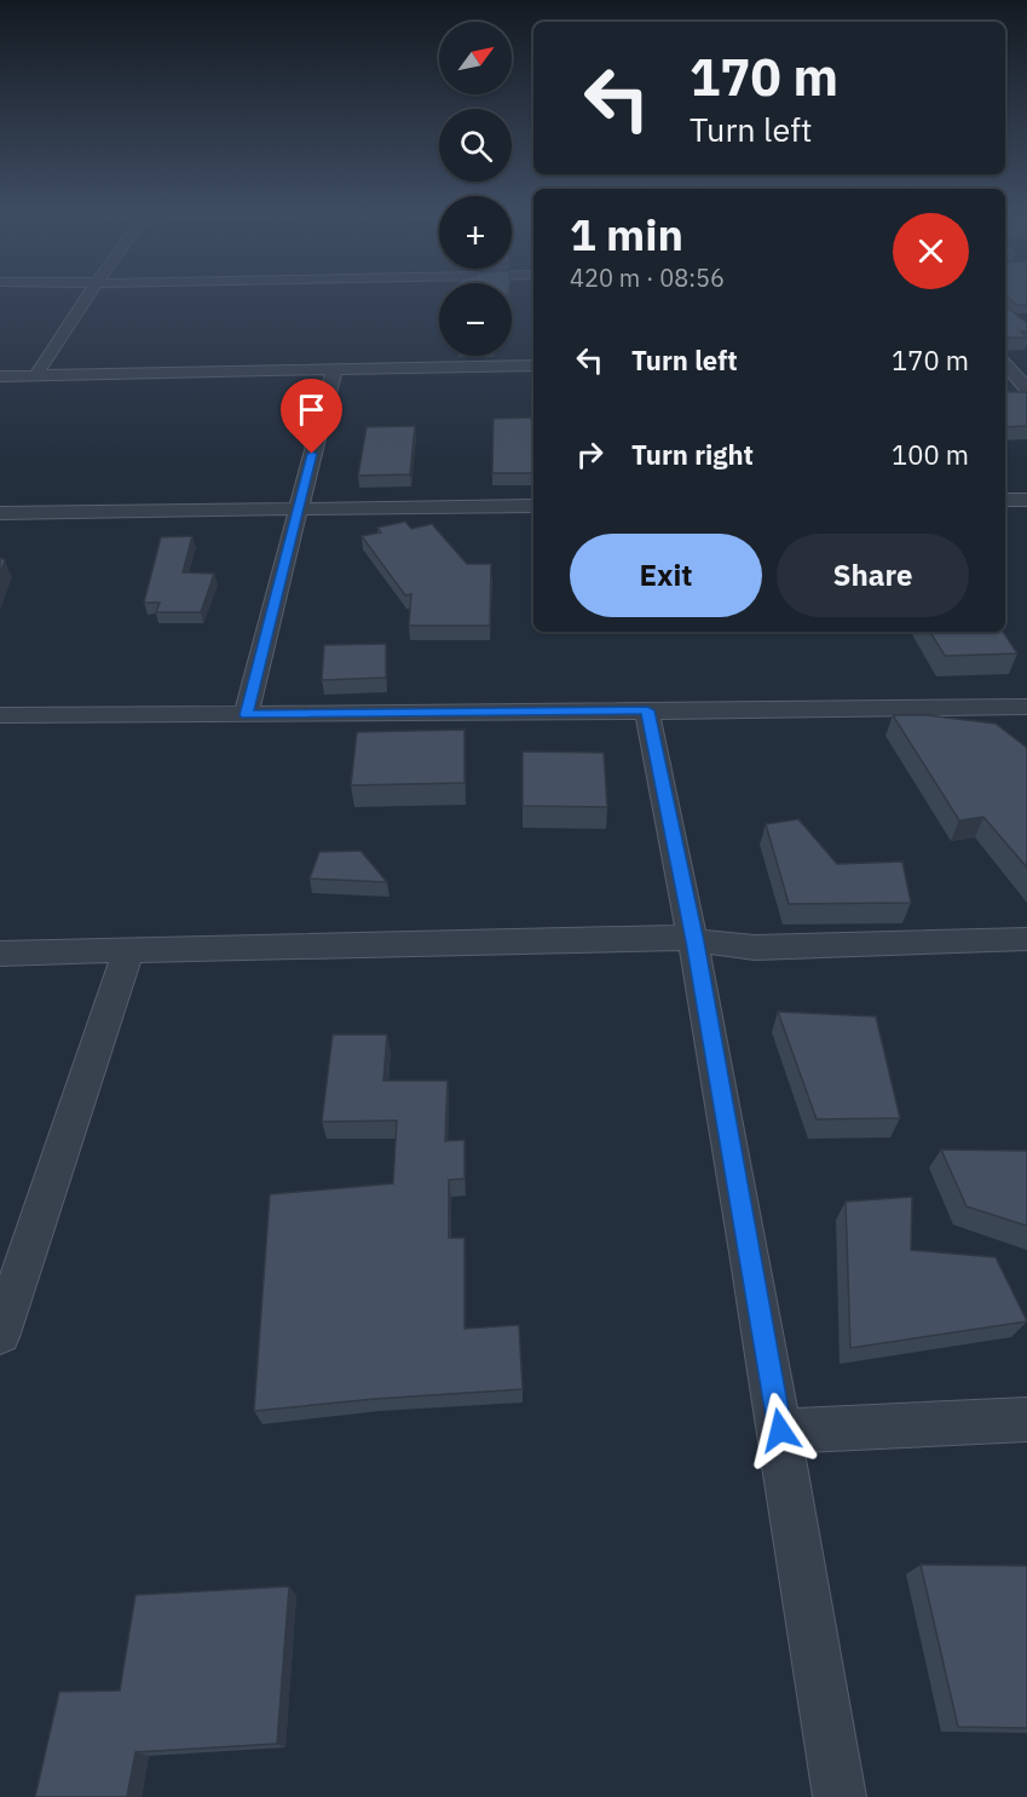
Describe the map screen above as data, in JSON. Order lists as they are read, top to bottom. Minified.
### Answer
{"north":"top right","page":{"map_buttons":["+","−"],"turn":["170 m","Turn left"],"heading":["1 min","420 m · 08:56"],"list":[{"name":"Turn left","value":"170 m"},{"name":"Turn right","value":"100 m"}],"buttons":["Exit","Share"]}}
